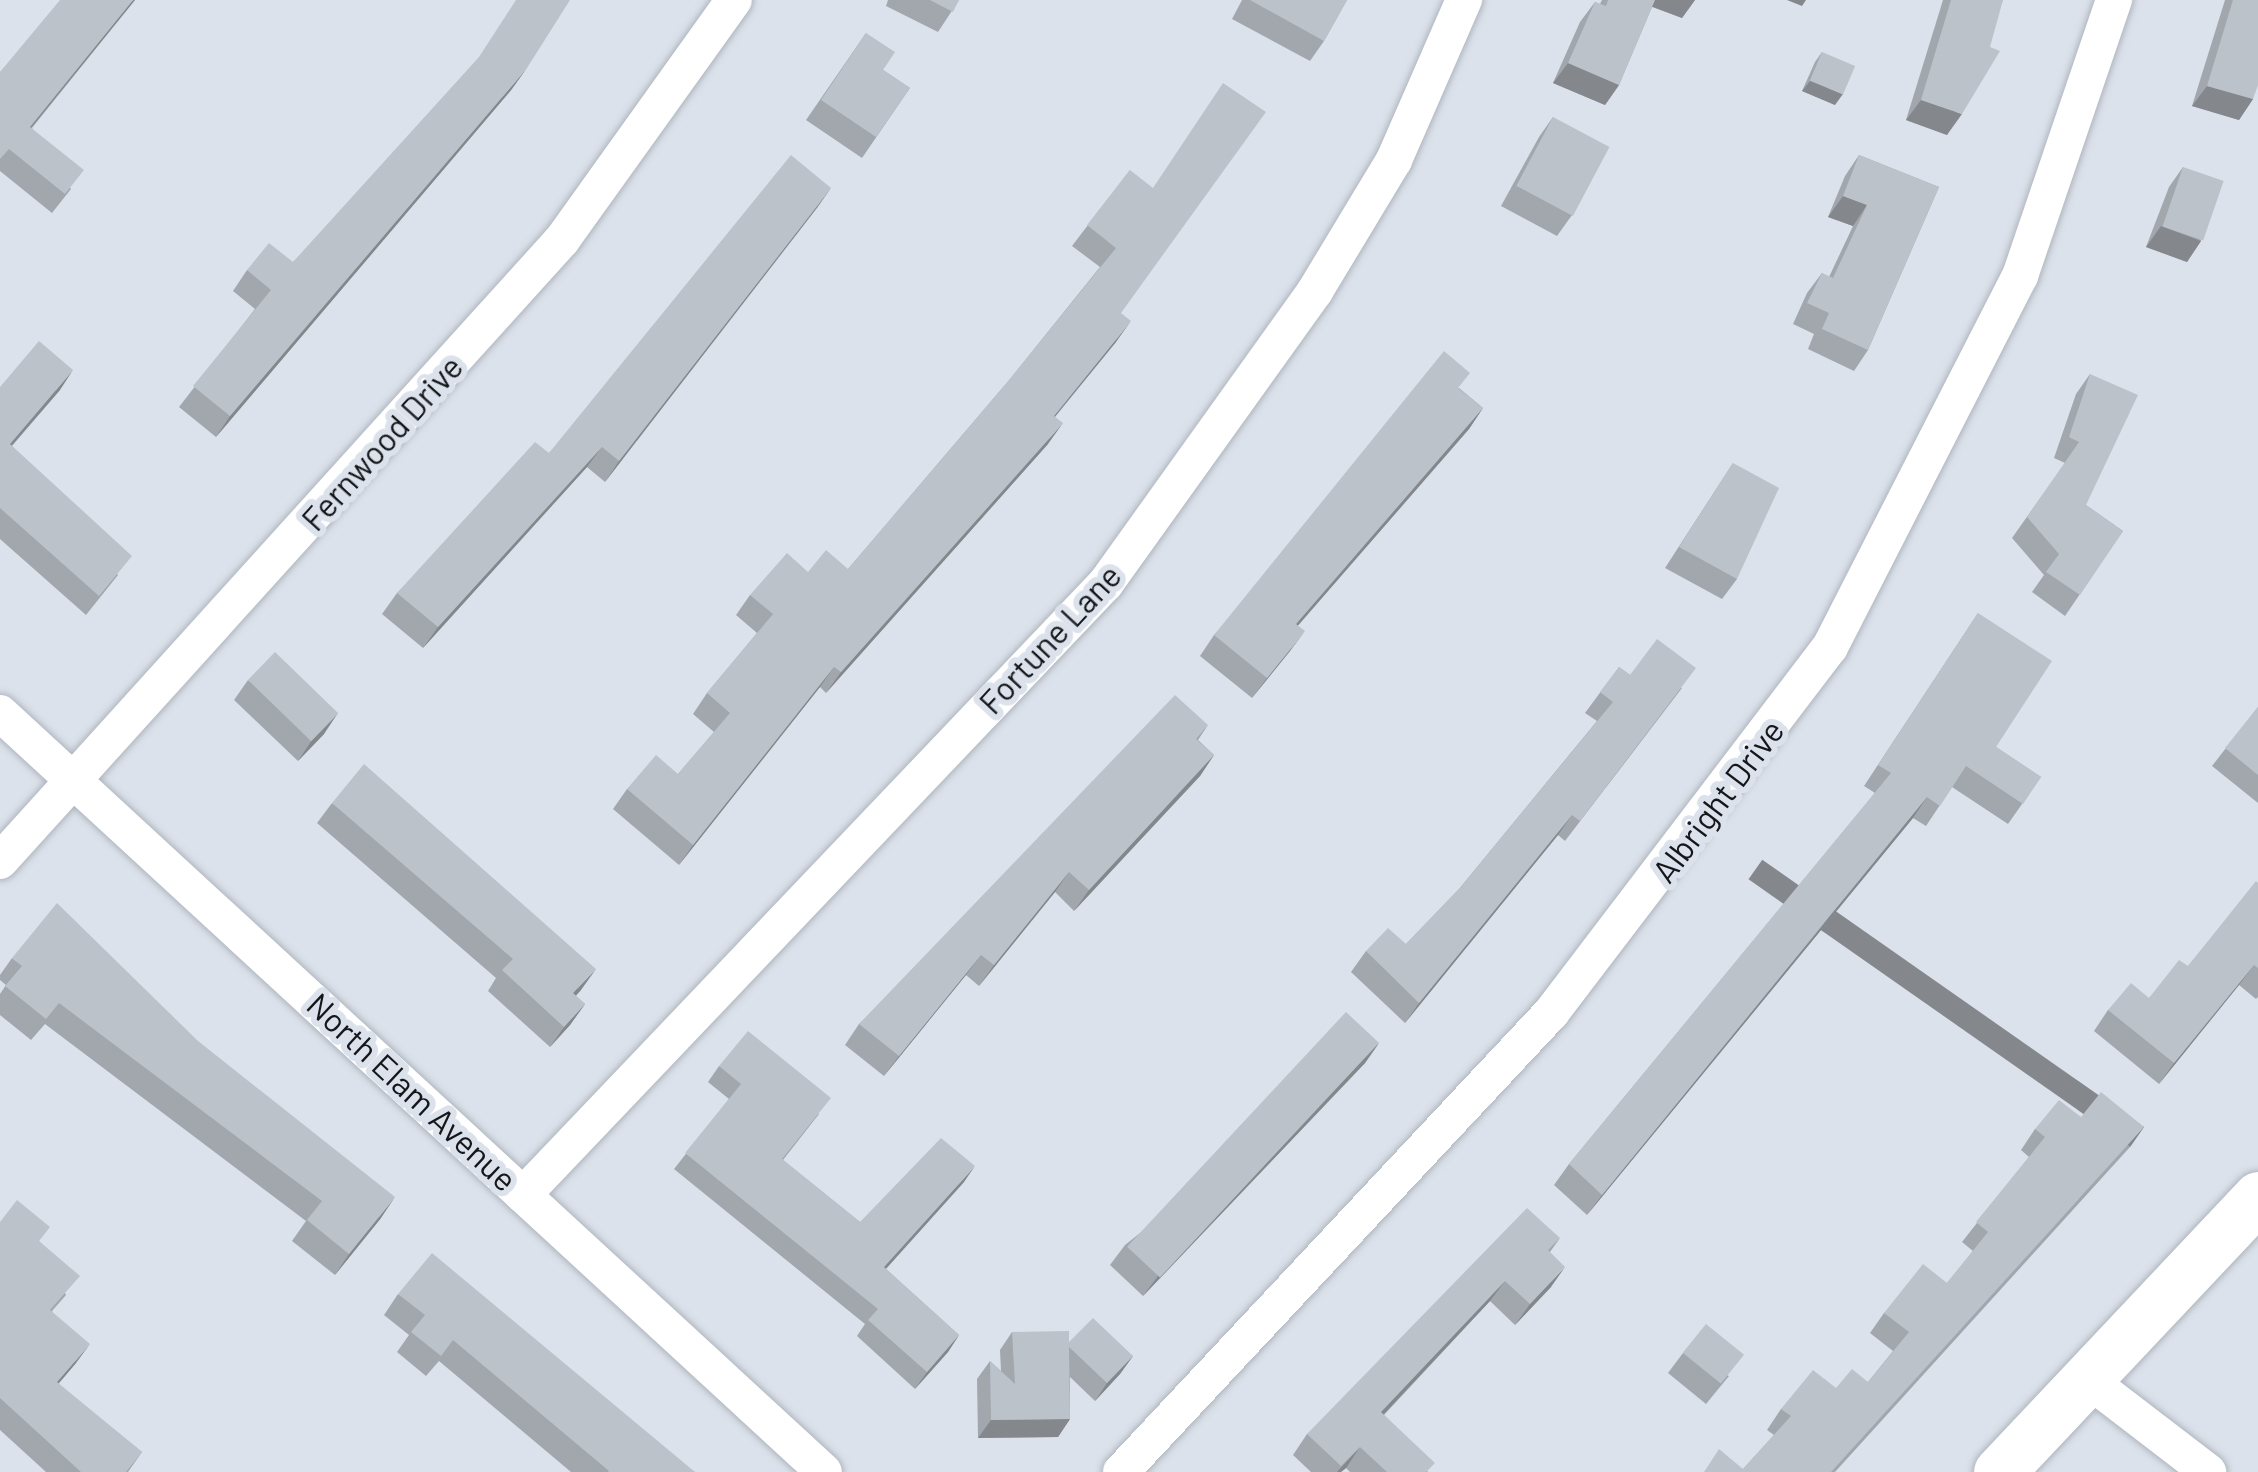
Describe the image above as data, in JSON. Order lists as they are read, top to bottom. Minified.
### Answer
{"streets":{"street":["Fernwood Drive","Fortune Lane","Albright Drive","North Elam Avenue"]},"crossings":[["Fernwood Drive","North Elam Avenue"],["Fortune Lane","North Elam Avenue"]]}
